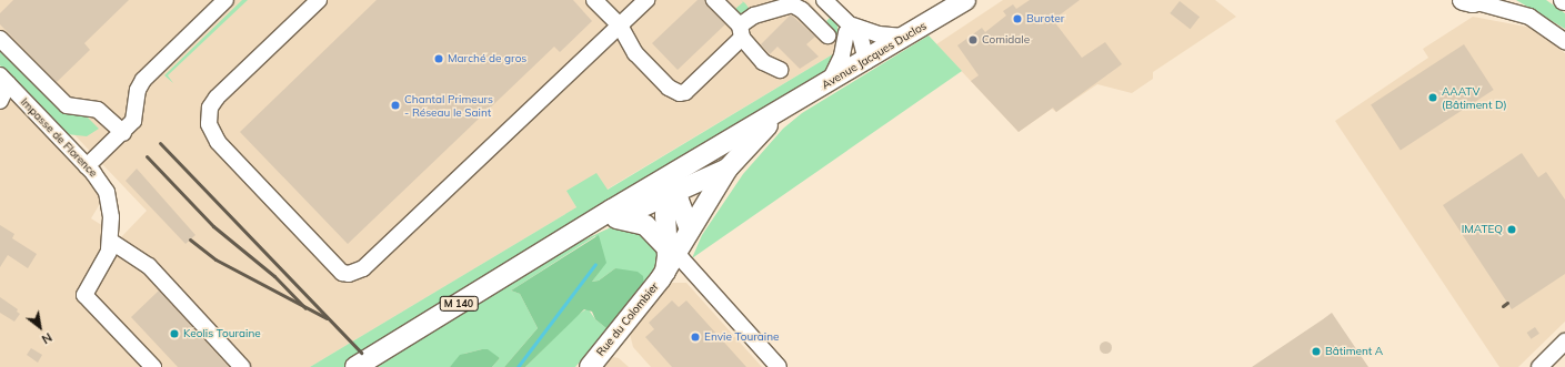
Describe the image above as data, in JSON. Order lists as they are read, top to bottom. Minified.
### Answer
{"streets":{"main road":["Avenue Jacques Duclos","M 140","Rue du Colombier"],"street":["Impasse de Florence"]},"crossings":[["Avenue Jacques Duclos","M 140"],["M 140","Rue du Colombier"]],"places":["Buroter","Comidale","Marché de gros","AAATV (Bâtiment D)","Chantal Primeurs - Réseau le Saint","IMATEQ","Keolis Touraine","Envie Touraine","Bâtiment A"],"north":"bottom right"}
